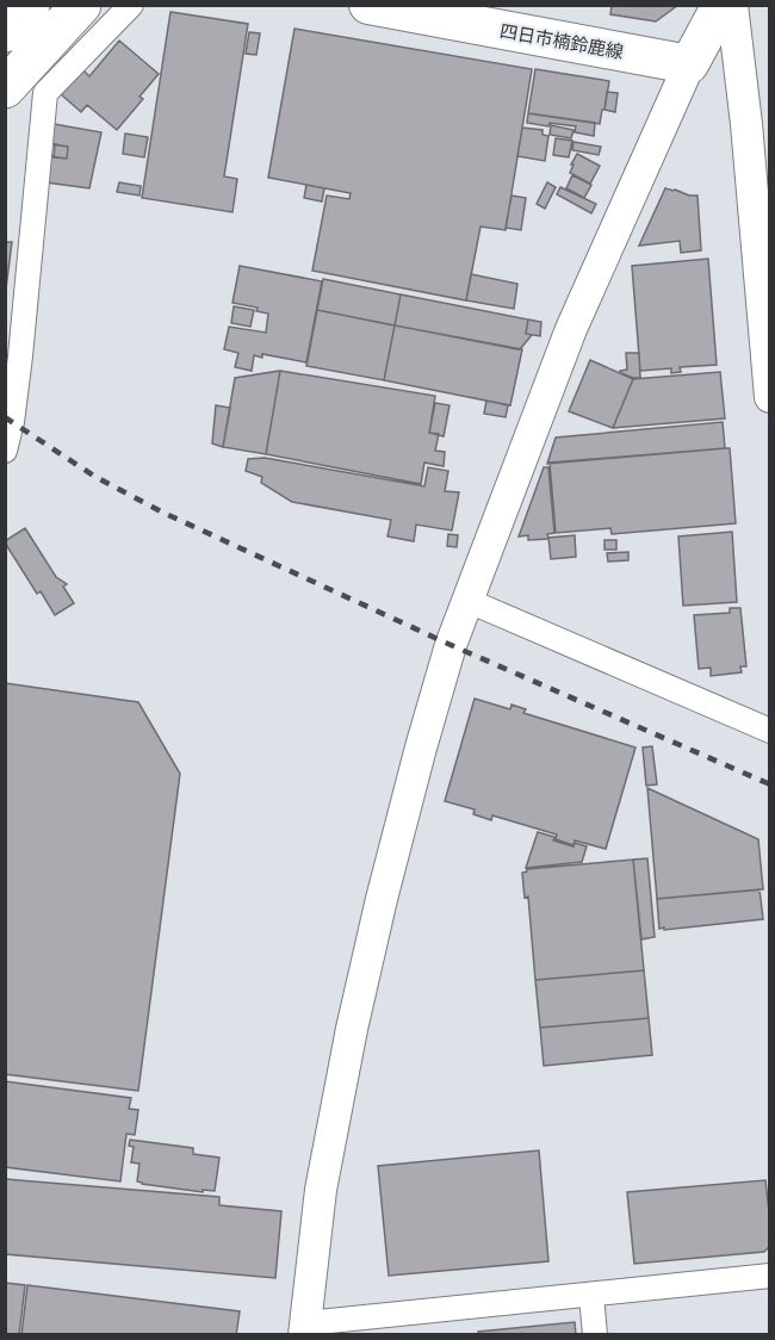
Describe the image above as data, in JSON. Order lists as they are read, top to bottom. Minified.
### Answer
{"streets":{"main road":["四日市楠鈴鹿線"]}}
